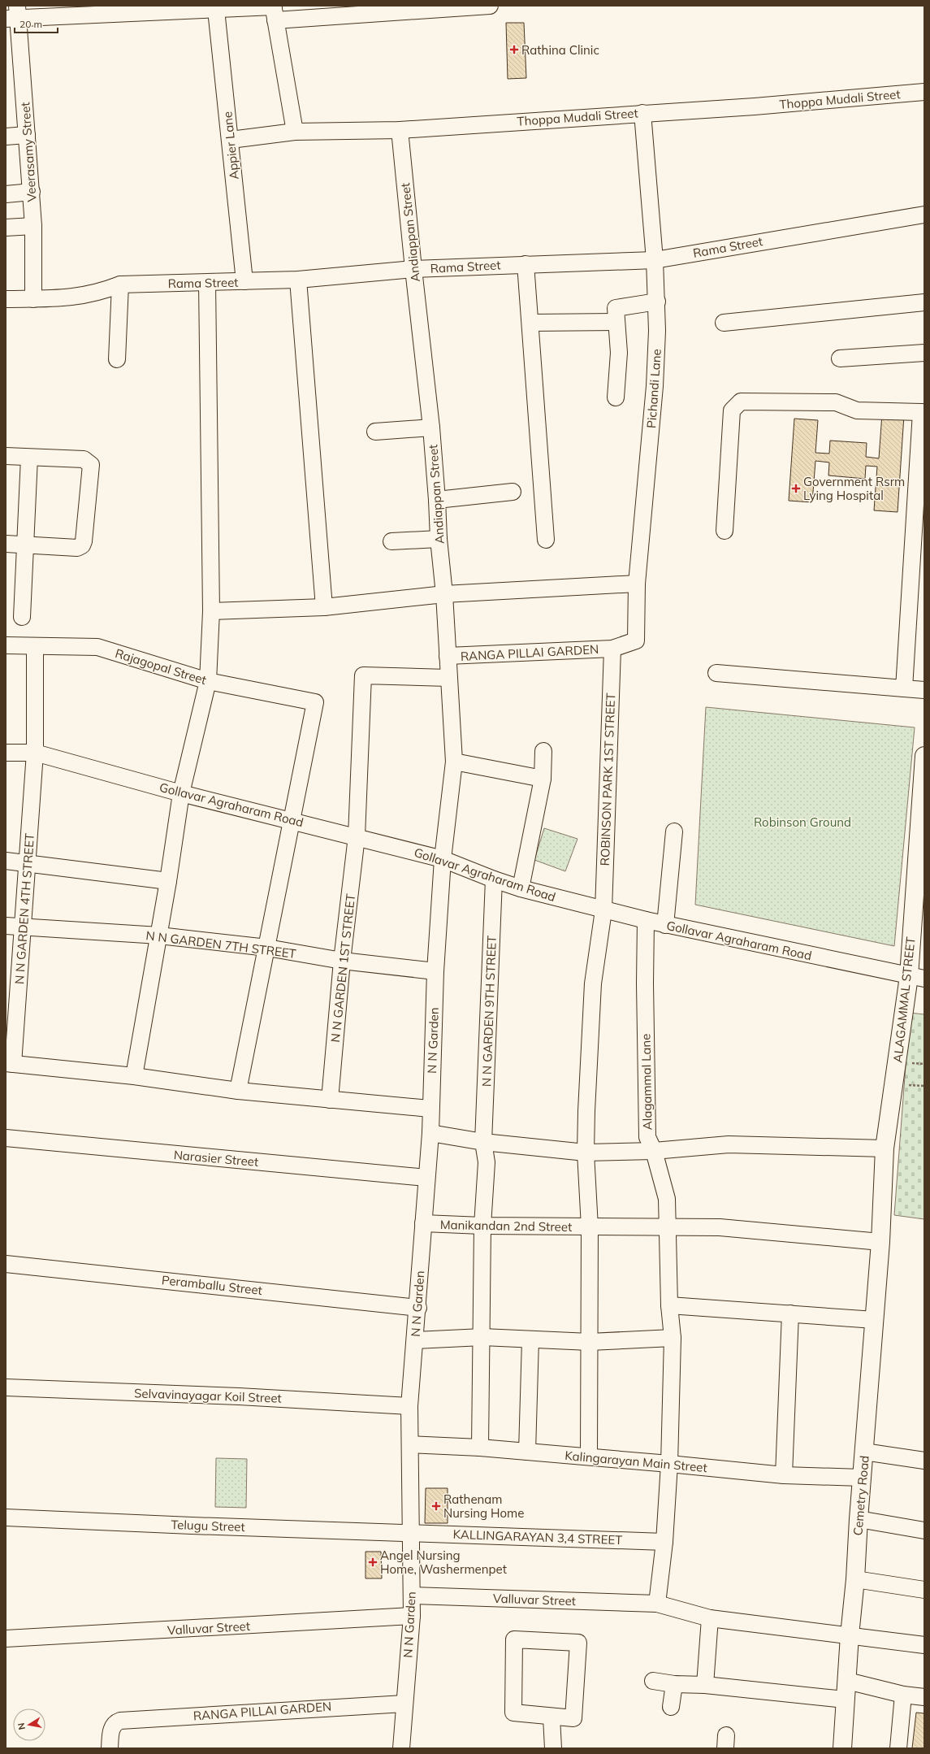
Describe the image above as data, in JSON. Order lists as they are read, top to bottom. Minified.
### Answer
{"streets":{"main road":["ALAGAMMAL STREET","Cemetry Road"],"street":["Thoppa Mudali Street","Appier Lane","Veerasamy Street","Andiappan Street","Rama Street","Pichandi Lane","RANGA PILLAI GARDEN","Rajagopal Street","ROBINSON PARK 1ST STREET","Gollavar Agraharam Road","N N GARDEN 4TH STREET","N N GARDEN 7TH STREET","N N GARDEN 1ST STREET","N N GARDEN 9TH STREET","N N Garden","Alagammal Lane","Narasier Street","Manikandan 2nd Street","Peramballu Street","Selvavinayagar Koil Street","Kalingarayan Main Street","Telugu Street","KALLINGARAYAN 3,4 STREET","Valluvar Street"]},"crossings":[["Thoppa Mudali Street","Appier Lane"],["Thoppa Mudali Street","Andiappan Street"],["Thoppa Mudali Street","Pichandi Lane"],["Appier Lane","Rama Street"],["Veerasamy Street","Rama Street"],["Andiappan Street","Rama Street"],["Andiappan Street","RANGA PILLAI GARDEN"],["Andiappan Street","Gollavar Agraharam Road"],["Andiappan Street","N N GARDEN 1ST STREET"],["Andiappan Street","N N Garden"],["Rama Street","Pichandi Lane"],["Pichandi Lane","RANGA PILLAI GARDEN"],["Pichandi Lane","ROBINSON PARK 1ST STREET"],["RANGA PILLAI GARDEN","ROBINSON PARK 1ST STREET"],["RANGA PILLAI GARDEN","N N Garden"],["Rajagopal Street","Gollavar Agraharam Road"],["Rajagopal Street","N N GARDEN 4TH STREET"],["ROBINSON PARK 1ST STREET","Gollavar Agraharam Road"],["ROBINSON PARK 1ST STREET","Manikandan 2nd Street"],["ROBINSON PARK 1ST STREET","Kalingarayan Main Street"],["Gollavar Agraharam Road","N N GARDEN 4TH STREET"],["Gollavar Agraharam Road","N N GARDEN 1ST STREET"],["Gollavar Agraharam Road","ALAGAMMAL STREET"],["Gollavar Agraharam Road","N N GARDEN 9TH STREET"],["Gollavar Agraharam Road","N N Garden"],["Gollavar Agraharam Road","Alagammal Lane"],["N N GARDEN 4TH STREET","N N GARDEN 7TH STREET"],["N N GARDEN 7TH STREET","N N GARDEN 1ST STREET"],["N N GARDEN 7TH STREET","N N Garden"],["ALAGAMMAL STREET","Manikandan 2nd Street"],["ALAGAMMAL STREET","Cemetry Road"],["N N GARDEN 9TH STREET","Manikandan 2nd Street"],["N N GARDEN 9TH STREET","Kalingarayan Main Street"],["N N Garden","Narasier Street"],["N N Garden","Manikandan 2nd Street"],["N N Garden","Peramballu Street"],["N N Garden","Selvavinayagar Koil Street"],["N N Garden","Kalingarayan Main Street"],["N N Garden","Telugu Street"],["N N Garden","KALLINGARAYAN 3,4 STREET"],["N N Garden","Valluvar Street"],["Alagammal Lane","Manikandan 2nd Street"],["Alagammal Lane","Kalingarayan Main Street"],["Alagammal Lane","KALLINGARAYAN 3,4 STREET"],["Alagammal Lane","Valluvar Street"],["Manikandan 2nd Street","Cemetry Road"],["Kalingarayan Main Street","Cemetry Road"],["Cemetry Road","Valluvar Street"],["Telugu Street","KALLINGARAYAN 3,4 STREET"]],"parks":["Robinson Ground"],"places":{"health":["Rathina Clinic","Government Rsrm Lying Hospital","Rathenam Nursing Home","Angel Nursing Home, Washermenpet"]},"scale_bar":"20 m","north":"left"}
